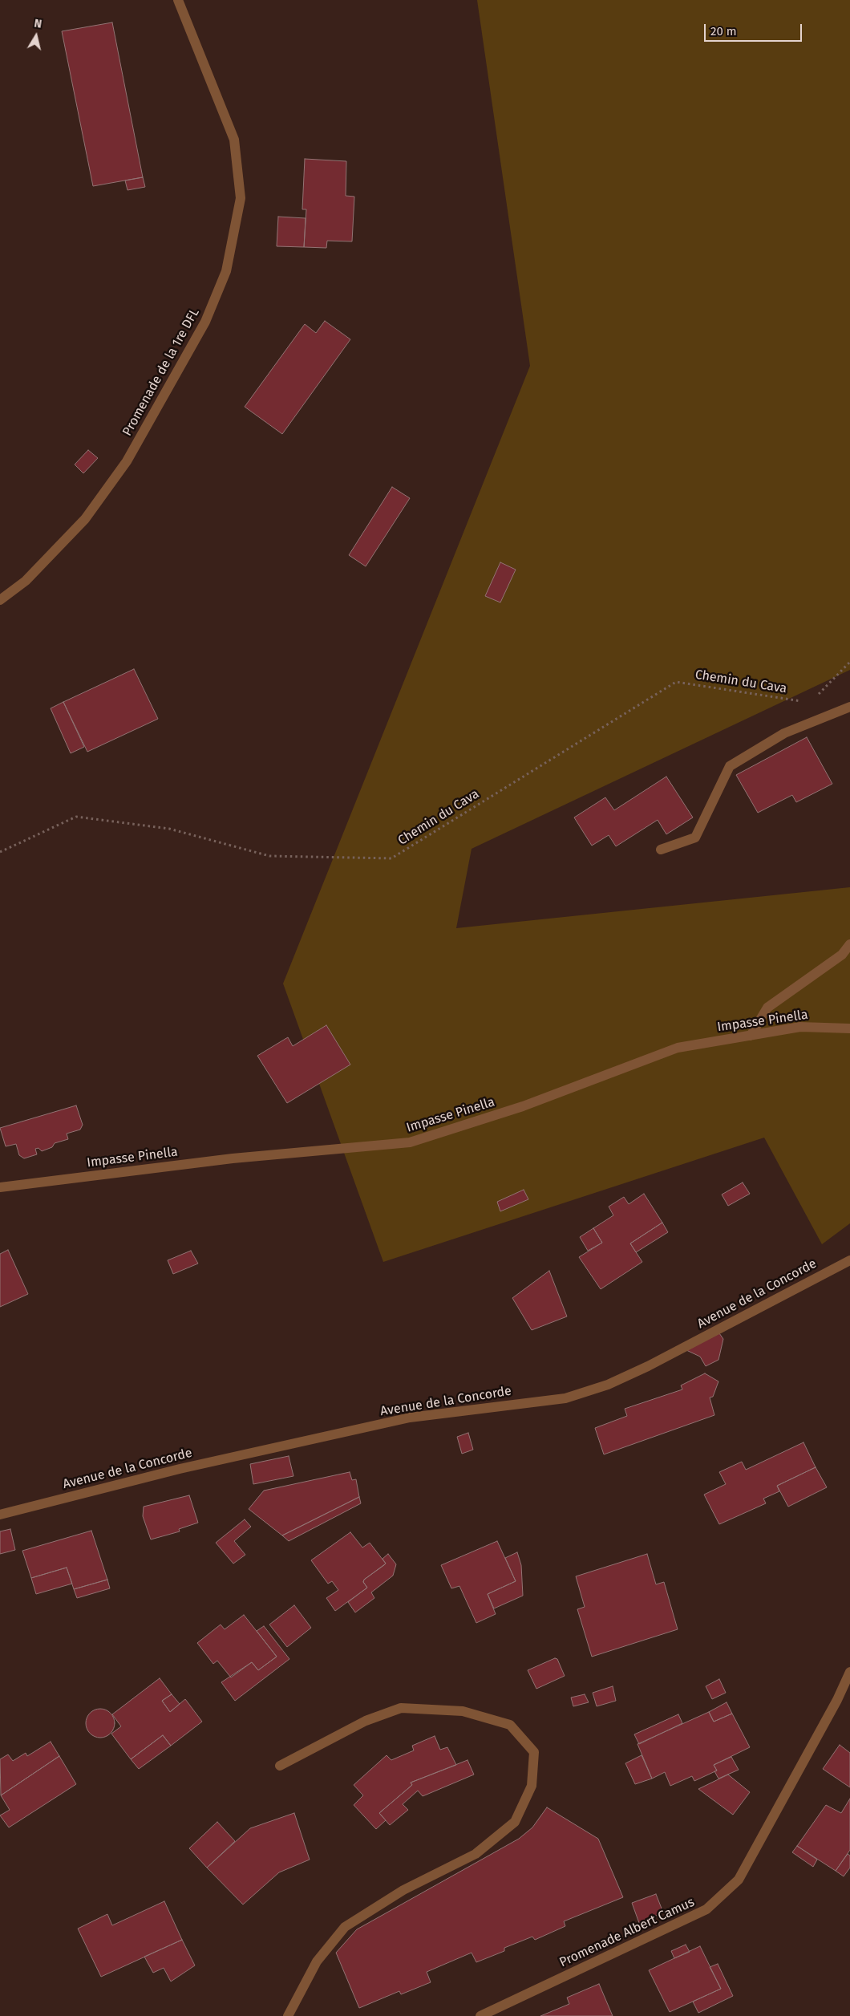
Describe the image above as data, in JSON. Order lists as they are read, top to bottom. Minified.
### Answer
{"streets":{"street":["Promenade de la 1re DFL","Impasse Pinella","Avenue de la Concorde","Promenade Albert Camus"],"path":["Chemin du Cava"]},"scale_bar":"20 m","north":"top"}
